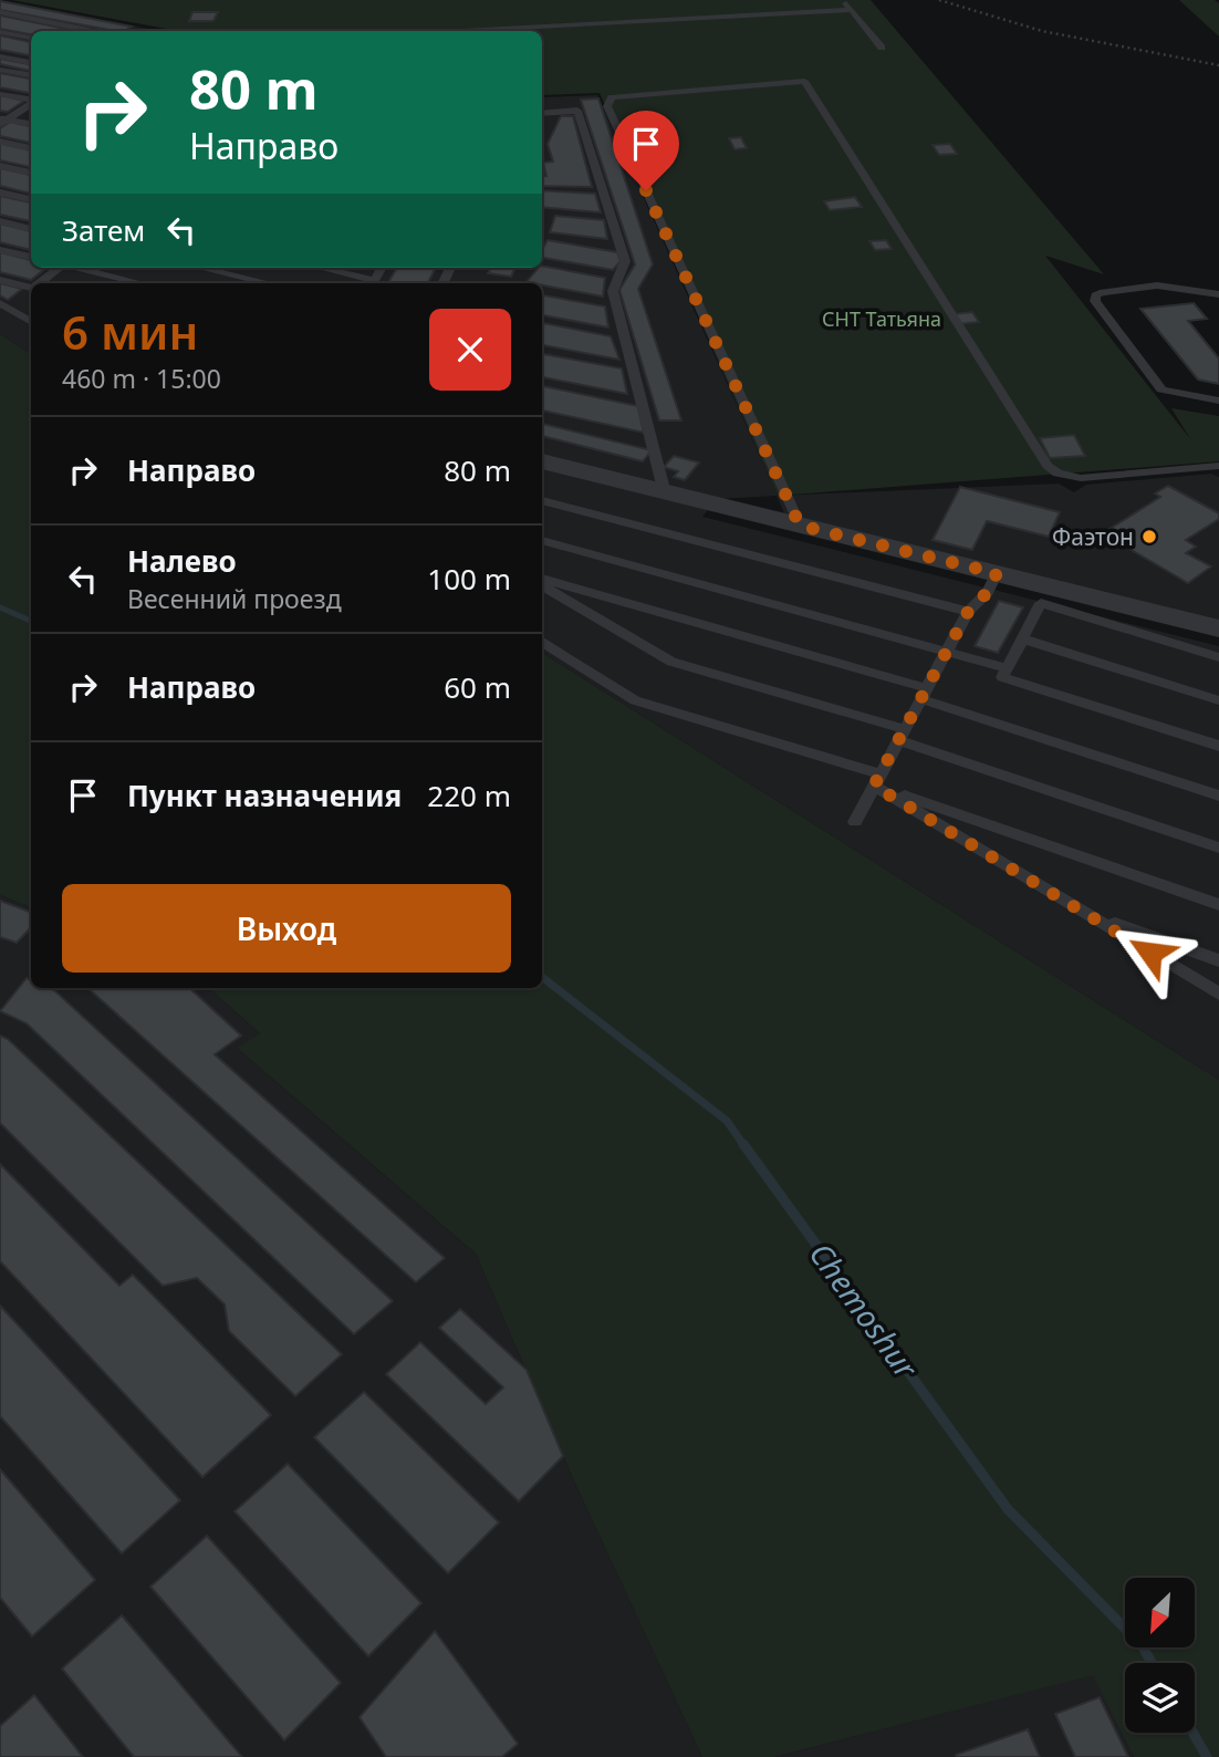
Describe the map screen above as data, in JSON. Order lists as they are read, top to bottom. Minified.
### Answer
{"water":["Chemoshur"],"parks":["СНТ Татьяна"],"places":["Фаэтон"],"north":"bottom left","page":{"turn":["80 m","Направо"],"then":"Затем","heading":["6 мин","460 m · 15:00"],"list":[{"name":"Направо","value":"80 m"},{"name":"Налево","note":"Весенний проезд","value":"100 m"},{"name":"Направо","value":"60 m"},{"name":"Пункт назначения","value":"220 m"}],"buttons":"Выход"}}
